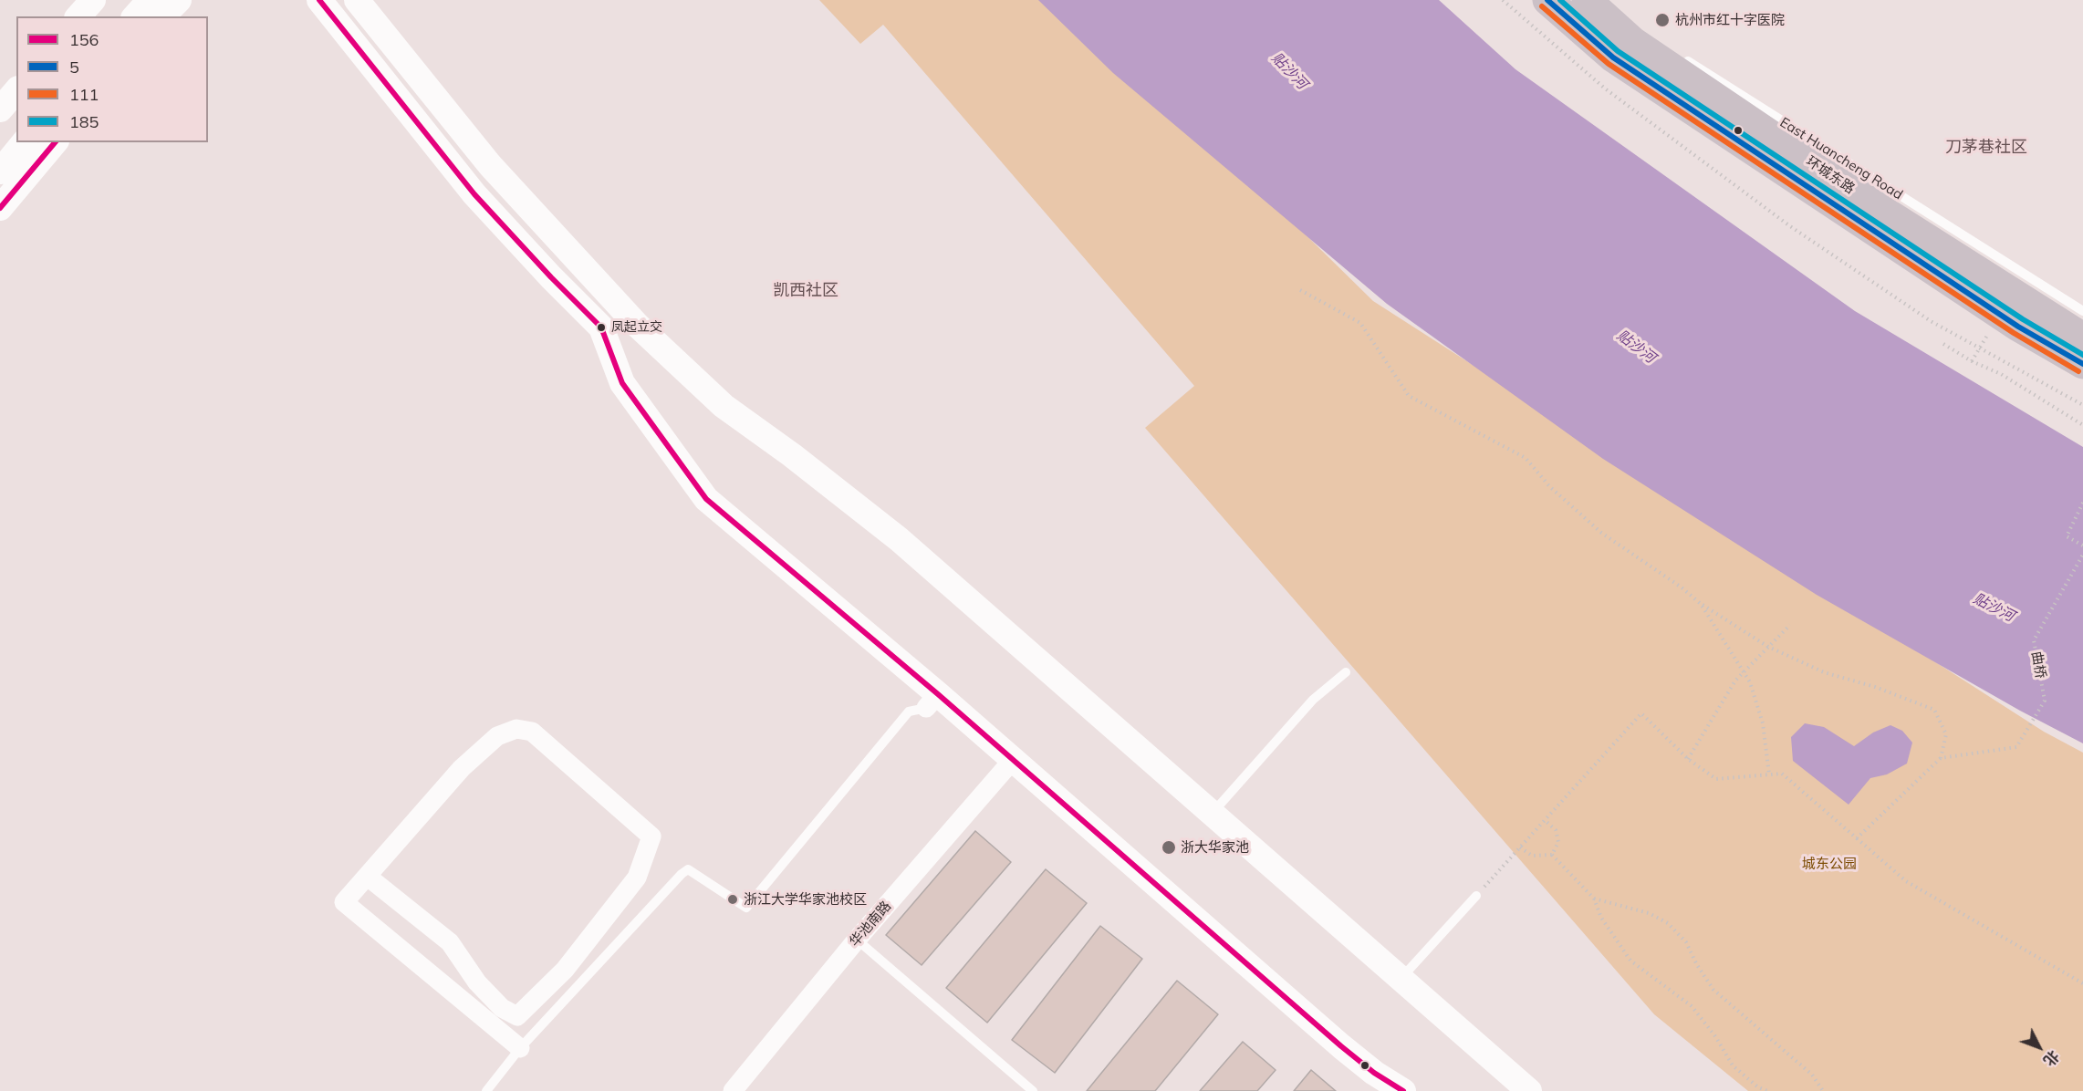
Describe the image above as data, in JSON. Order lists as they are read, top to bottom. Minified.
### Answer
{"streets":{"main road":["环城东路"],"street":["华池南路"],"lane":["East Huancheng Road"],"path":["曲桥"]},"districts":["刀茅巷社区","凯西社区"],"water":["贴沙河"],"parks":["城东公园"],"places":["杭州市红十字医院","凤起立交","浙大华家池","浙江大学华家池校区"],"lines":["transit line 156","transit line 5","transit line 185","transit line 111"],"legend":["156","5","111","185"],"north":"bottom right"}
